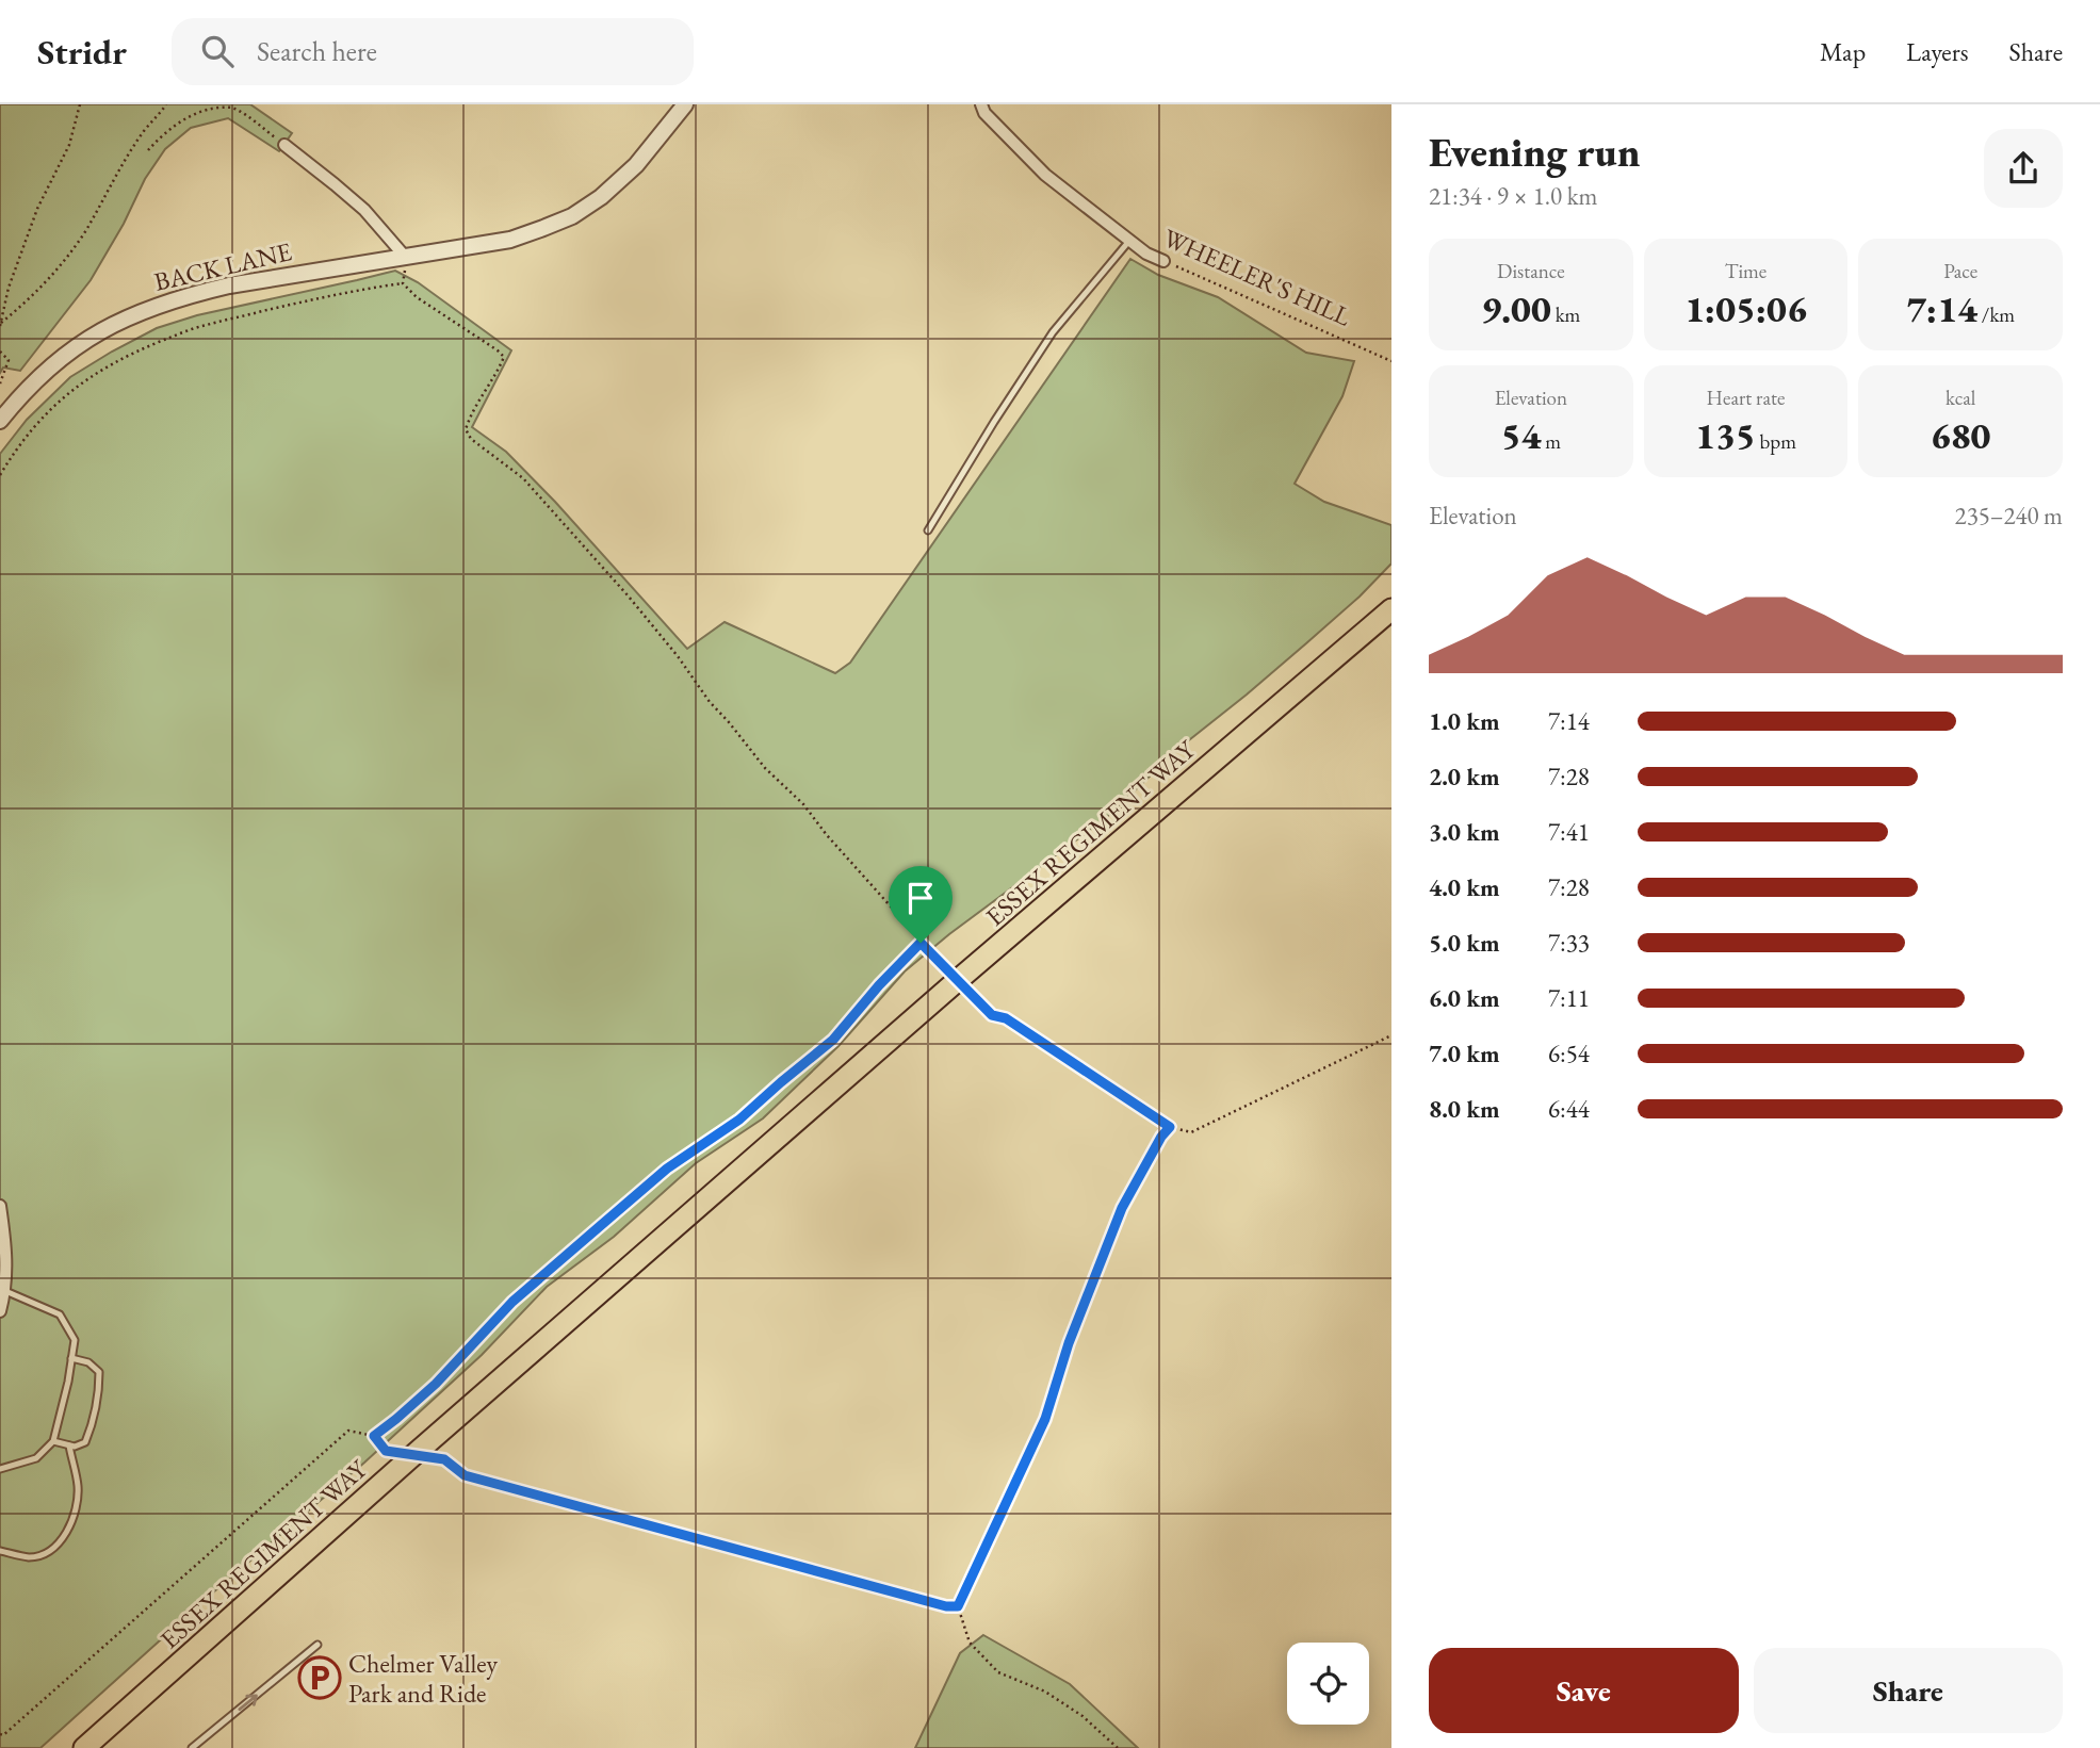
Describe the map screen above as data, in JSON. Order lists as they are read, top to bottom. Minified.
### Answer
{"streets":{"highway":["ESSEX REGIMENT WAY"],"street":["BACK LANE","WHEELER'S HILL"]},"places":{"parking":["Chelmer Valley Park and Ride"]},"page":{"header":"Stridr","search":"Search here","nav":["Map","Layers","Share"],"heading":["Evening run","21:34 · 9 × 1.0 km"],"stats":[["Distance","9.00 km"],["Time","1:05:06"],["Pace","7:14 /km"],["Elevation","54 m"],["Heart rate","135 bpm"],["kcal","680"]],"chart":["Elevation","235–240 m"],"list":[{"name":"1.0 km","note":"7:14"},{"name":"2.0 km","note":"7:28"},{"name":"3.0 km","note":"7:41"},{"name":"4.0 km","note":"7:28"},{"name":"5.0 km","note":"7:33"},{"name":"6.0 km","note":"7:11"},{"name":"7.0 km","note":"6:54"},{"name":"8.0 km","note":"6:44"}],"buttons":["Save","Share"]}}
